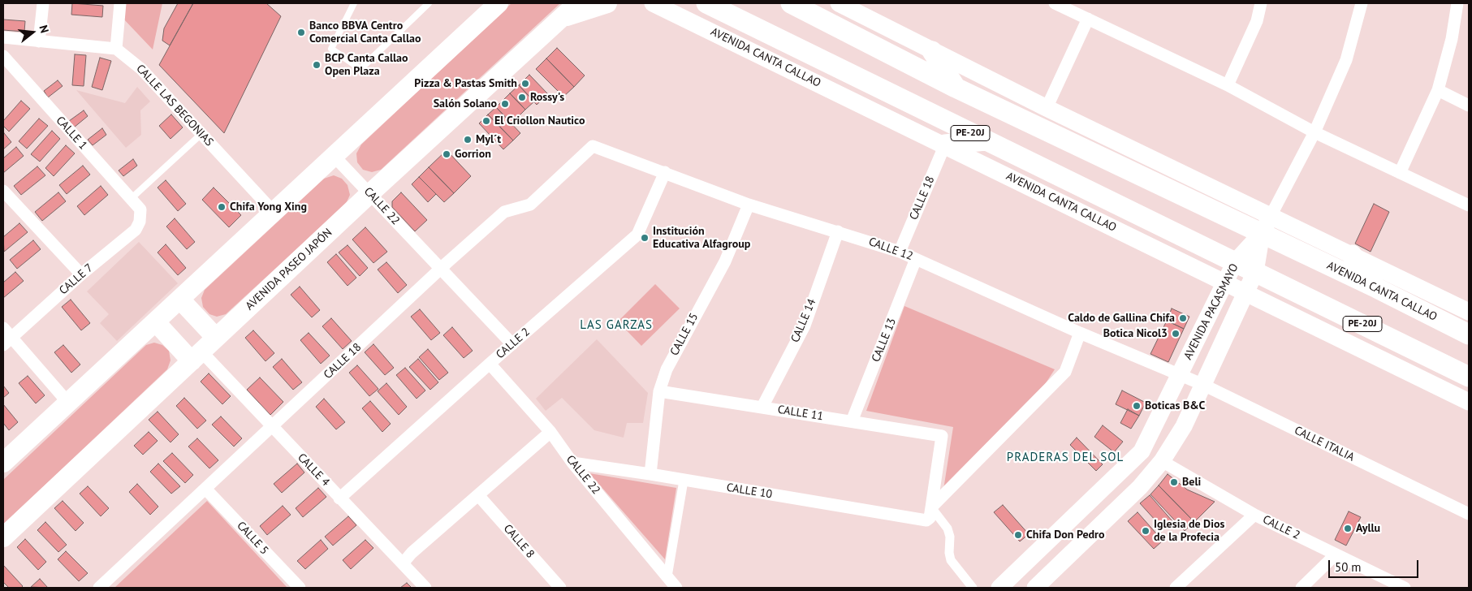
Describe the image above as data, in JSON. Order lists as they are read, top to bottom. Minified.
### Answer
{"streets":{"highway":["AVENIDA CANTA CALLAO","PE-20J"],"main road":["AVENIDA PASEO JAPÓN","AVENIDA PACASMAYO"],"street":["CALLE LAS BEGONIAS","CALLE 1","CALLE 18","CALLE 22","CALLE 12","CALLE 7","CALLE 14","CALLE 15","CALLE 13","CALLE 2","CALLE 11","CALLE ITALIA","CALLE 4","CALLE 10","CALLE 5","CALLE 8"]},"crossings":[["AVENIDA CANTA CALLAO","CALLE 18"],["AVENIDA CANTA CALLAO","AVENIDA PACASMAYO"],["CALLE 1","CALLE 7"],["CALLE 18","CALLE 22"],["CALLE 18","CALLE 12"],["CALLE 18","CALLE 4"],["CALLE 18","CALLE 5"],["CALLE 22","AVENIDA PASEO JAPÓN"],["CALLE 22","CALLE 2"],["CALLE 22","CALLE 10"],["CALLE 12","AVENIDA PACASMAYO"],["CALLE 12","CALLE 14"],["CALLE 12","CALLE 15"],["CALLE 12","CALLE 13"],["CALLE 12","CALLE 2"],["CALLE 12","CALLE ITALIA"],["AVENIDA PASEO JAPÓN","CALLE 4"],["AVENIDA PACASMAYO","CALLE 2"],["AVENIDA PACASMAYO","CALLE ITALIA"],["CALLE 14","CALLE 11"],["CALLE 15","CALLE 11"],["CALLE 15","CALLE 10"],["CALLE 13","CALLE 11"],["CALLE 2","CALLE 4"],["CALLE 11","CALLE 10"]],"districts":["LAS GARZAS","PRADERAS DEL SOL"],"places":["Banco BBVA Centro Comercial Canta Callao","BCP Canta Callao Open Plaza","Pizza & Pastas Smith","Rossy's","Salón Solano","El Criollon Nautico","Myl´t","Gorrion","Chifa Yong Xing","Institución Educativa Alfagroup","Caldo de Gallina Chifa","Botica Nicol3","Boticas B&C","Beli","Ayllu","Iglesia de Dios de la Profecia","Chifa Don Pedro"],"scale_bar":"50 m","north":"right"}
